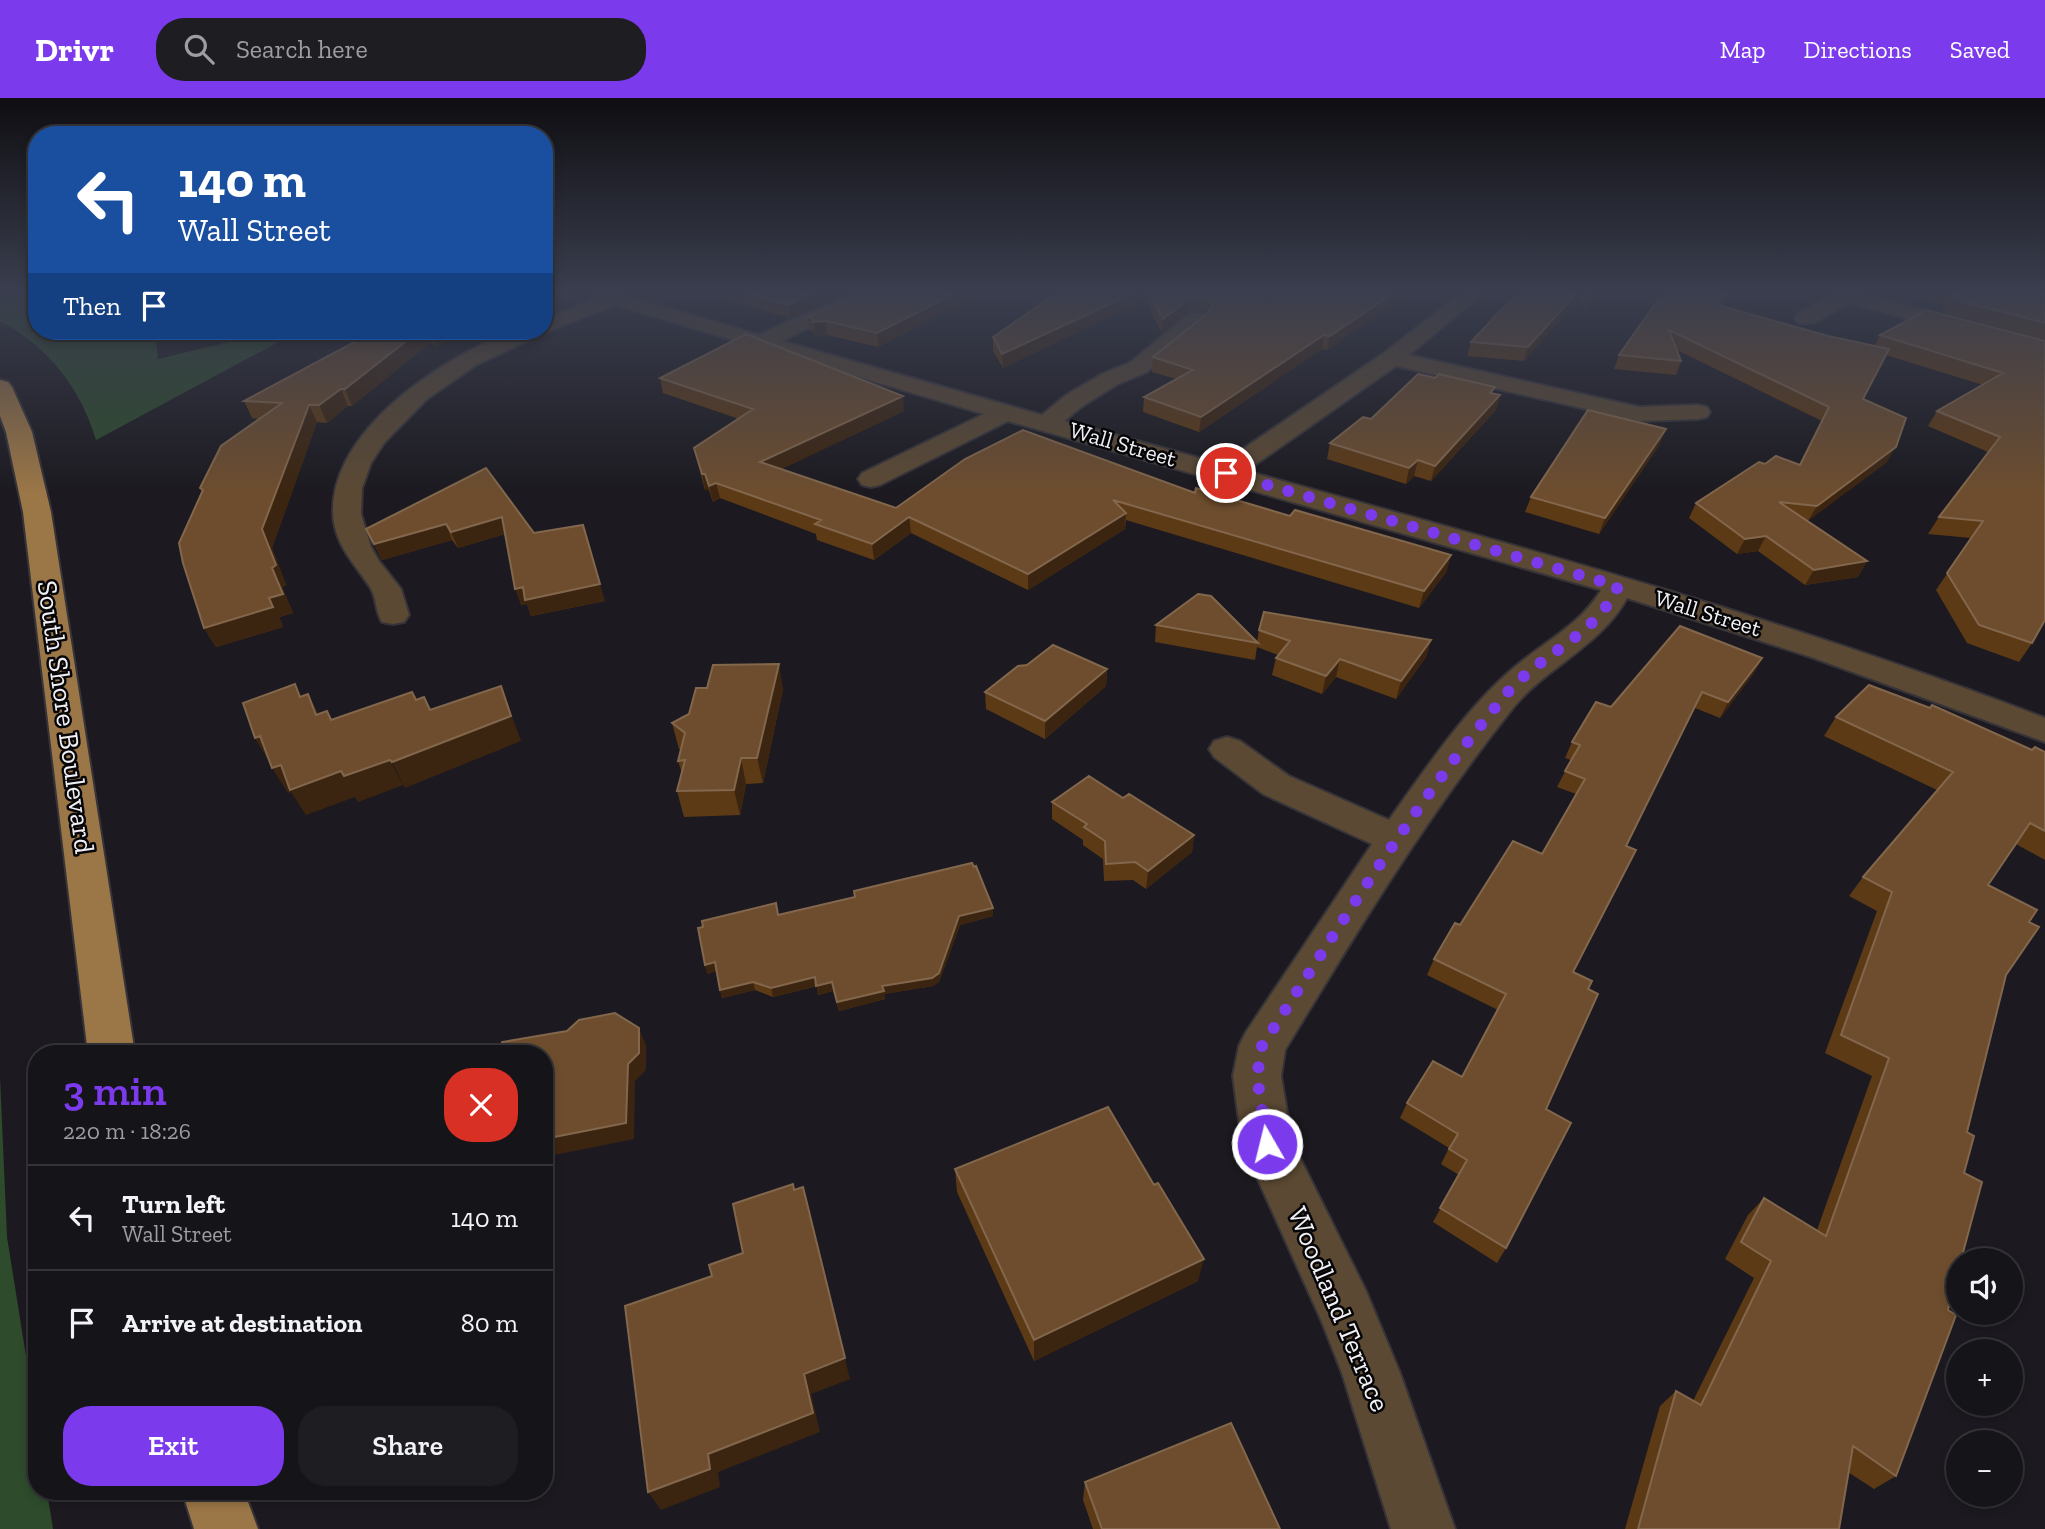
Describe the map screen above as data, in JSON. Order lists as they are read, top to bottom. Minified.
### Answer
{"streets":{"main road":["South Shore Boulevard"],"street":["Wall Street","Woodland Terrace"]},"crossings":[["Wall Street","Woodland Terrace"]],"page":{"header":"Drivr","search":"Search here","nav":["Map","Directions","Saved"],"turn":["140 m","Wall Street"],"then":"Then","heading":["3 min","220 m · 18:26"],"list":[{"name":"Turn left","note":"Wall Street","value":"140 m"},{"name":"Arrive at destination","value":"80 m"}],"map_buttons":["+","−"],"buttons":["Exit","Share"]}}
